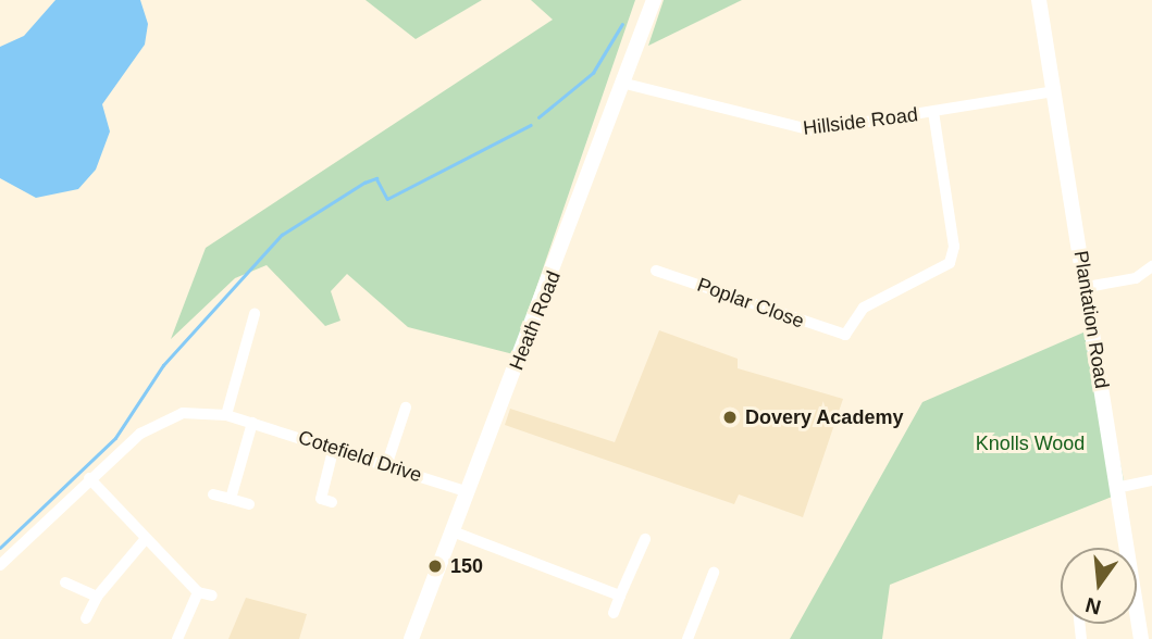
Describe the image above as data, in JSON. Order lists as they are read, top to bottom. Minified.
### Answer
{"streets":{"street":["Hillside Road","Poplar Close","Plantation Road","Heath Road","Cotefield Drive"]},"crossings":[["Hillside Road","Poplar Close"],["Hillside Road","Plantation Road"],["Hillside Road","Heath Road"],["Heath Road","Cotefield Drive"]],"parks":["Knolls Wood"],"places":["Dovery Academy","150"],"north":"bottom"}
